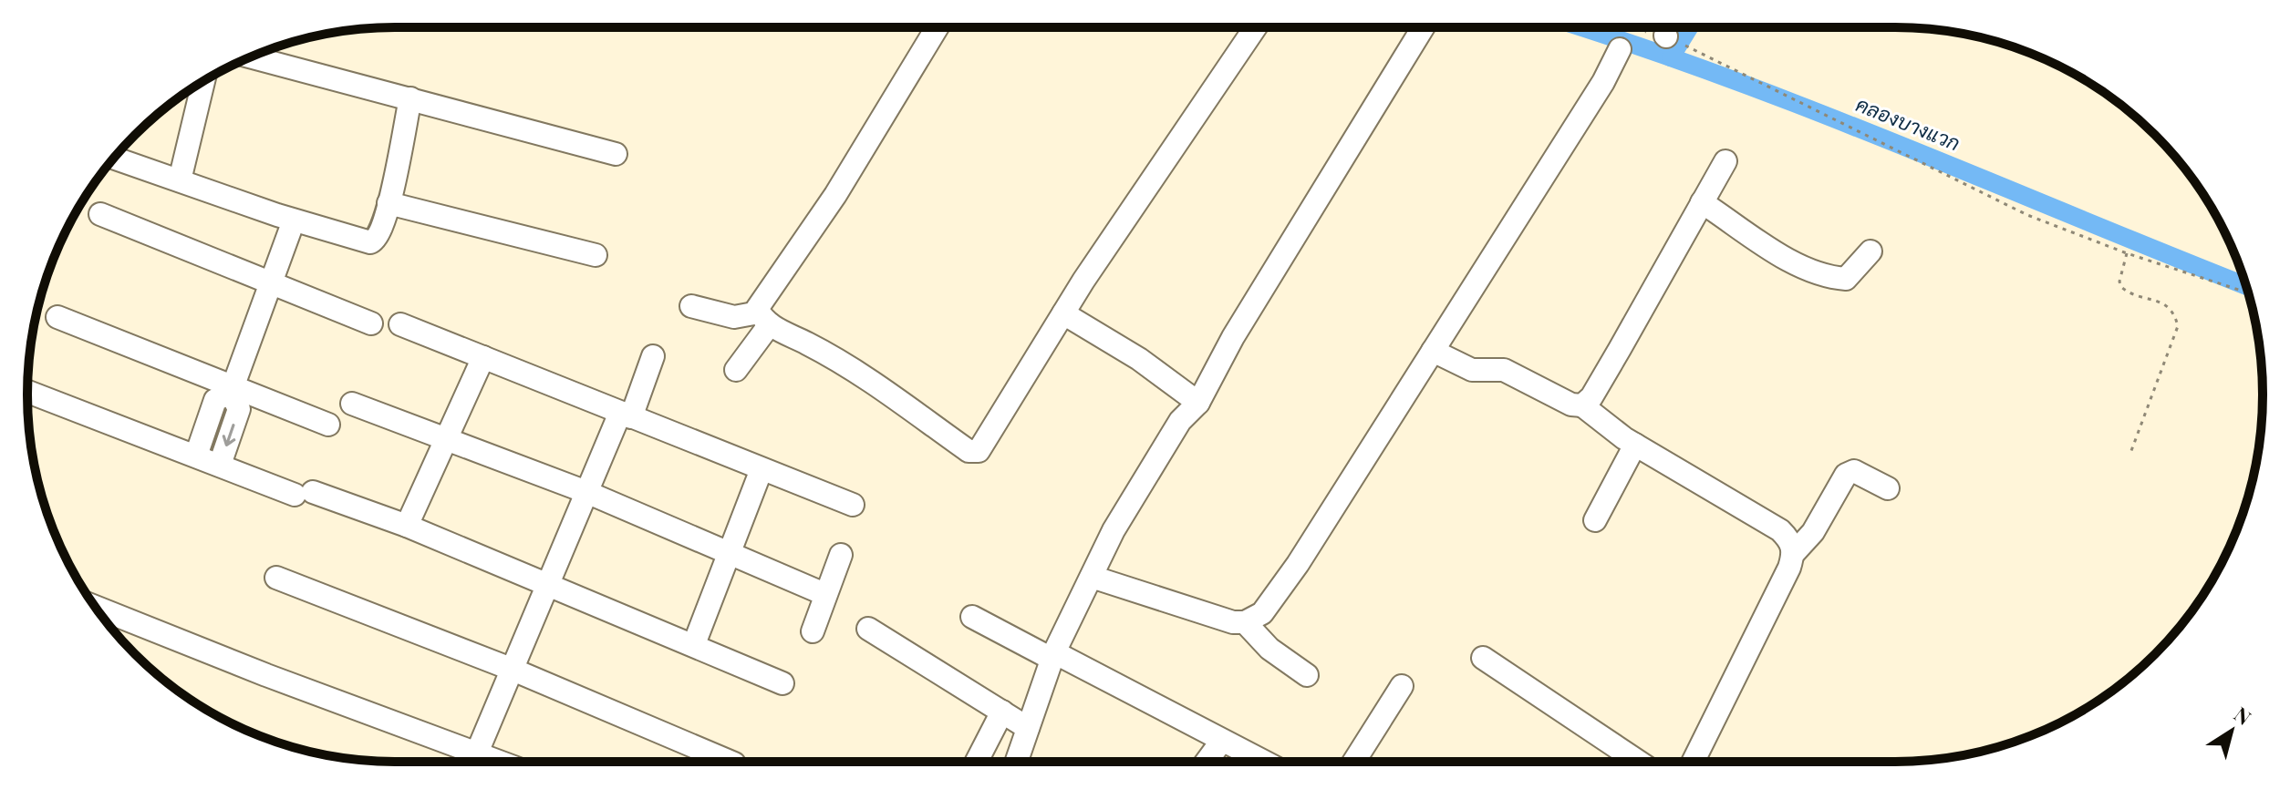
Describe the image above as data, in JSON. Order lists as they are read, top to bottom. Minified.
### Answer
{"water":["คลองบางแวก"],"north":"top right"}
